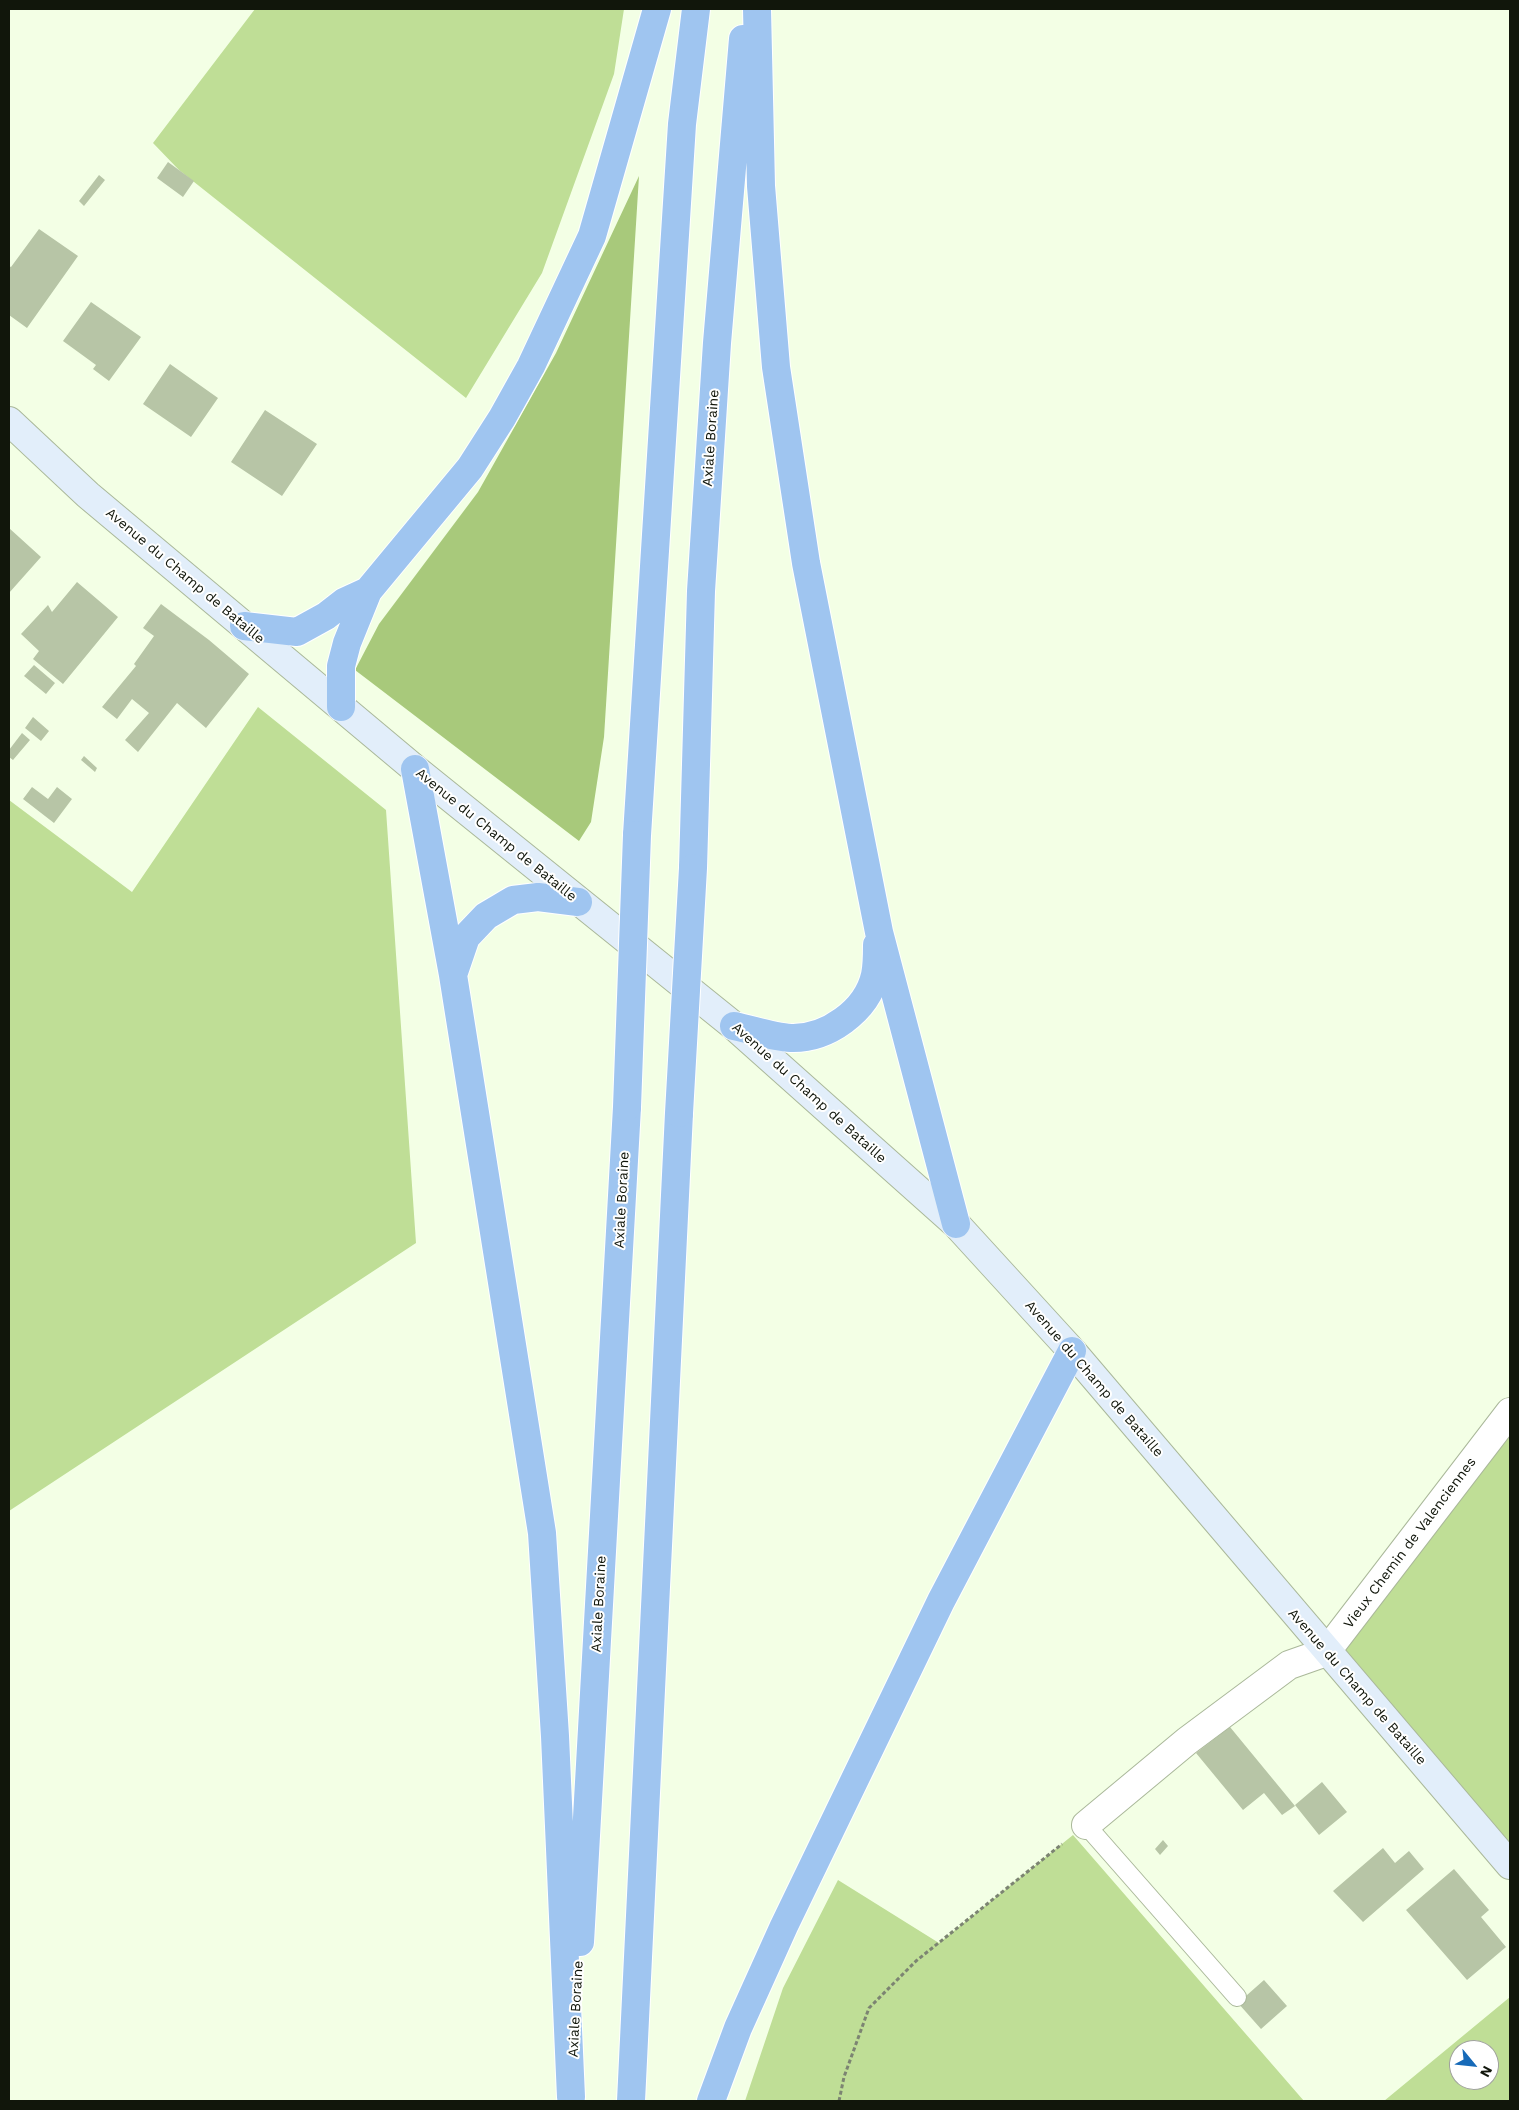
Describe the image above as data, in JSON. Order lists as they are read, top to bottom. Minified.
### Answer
{"streets":{"highway":["Axiale Boraine"],"street":["Avenue du Champ de Bataille","Vieux Chemin de Valenciennes"]},"crossings":[["Avenue du Champ de Bataille","Vieux Chemin de Valenciennes"]],"north":"bottom right"}
